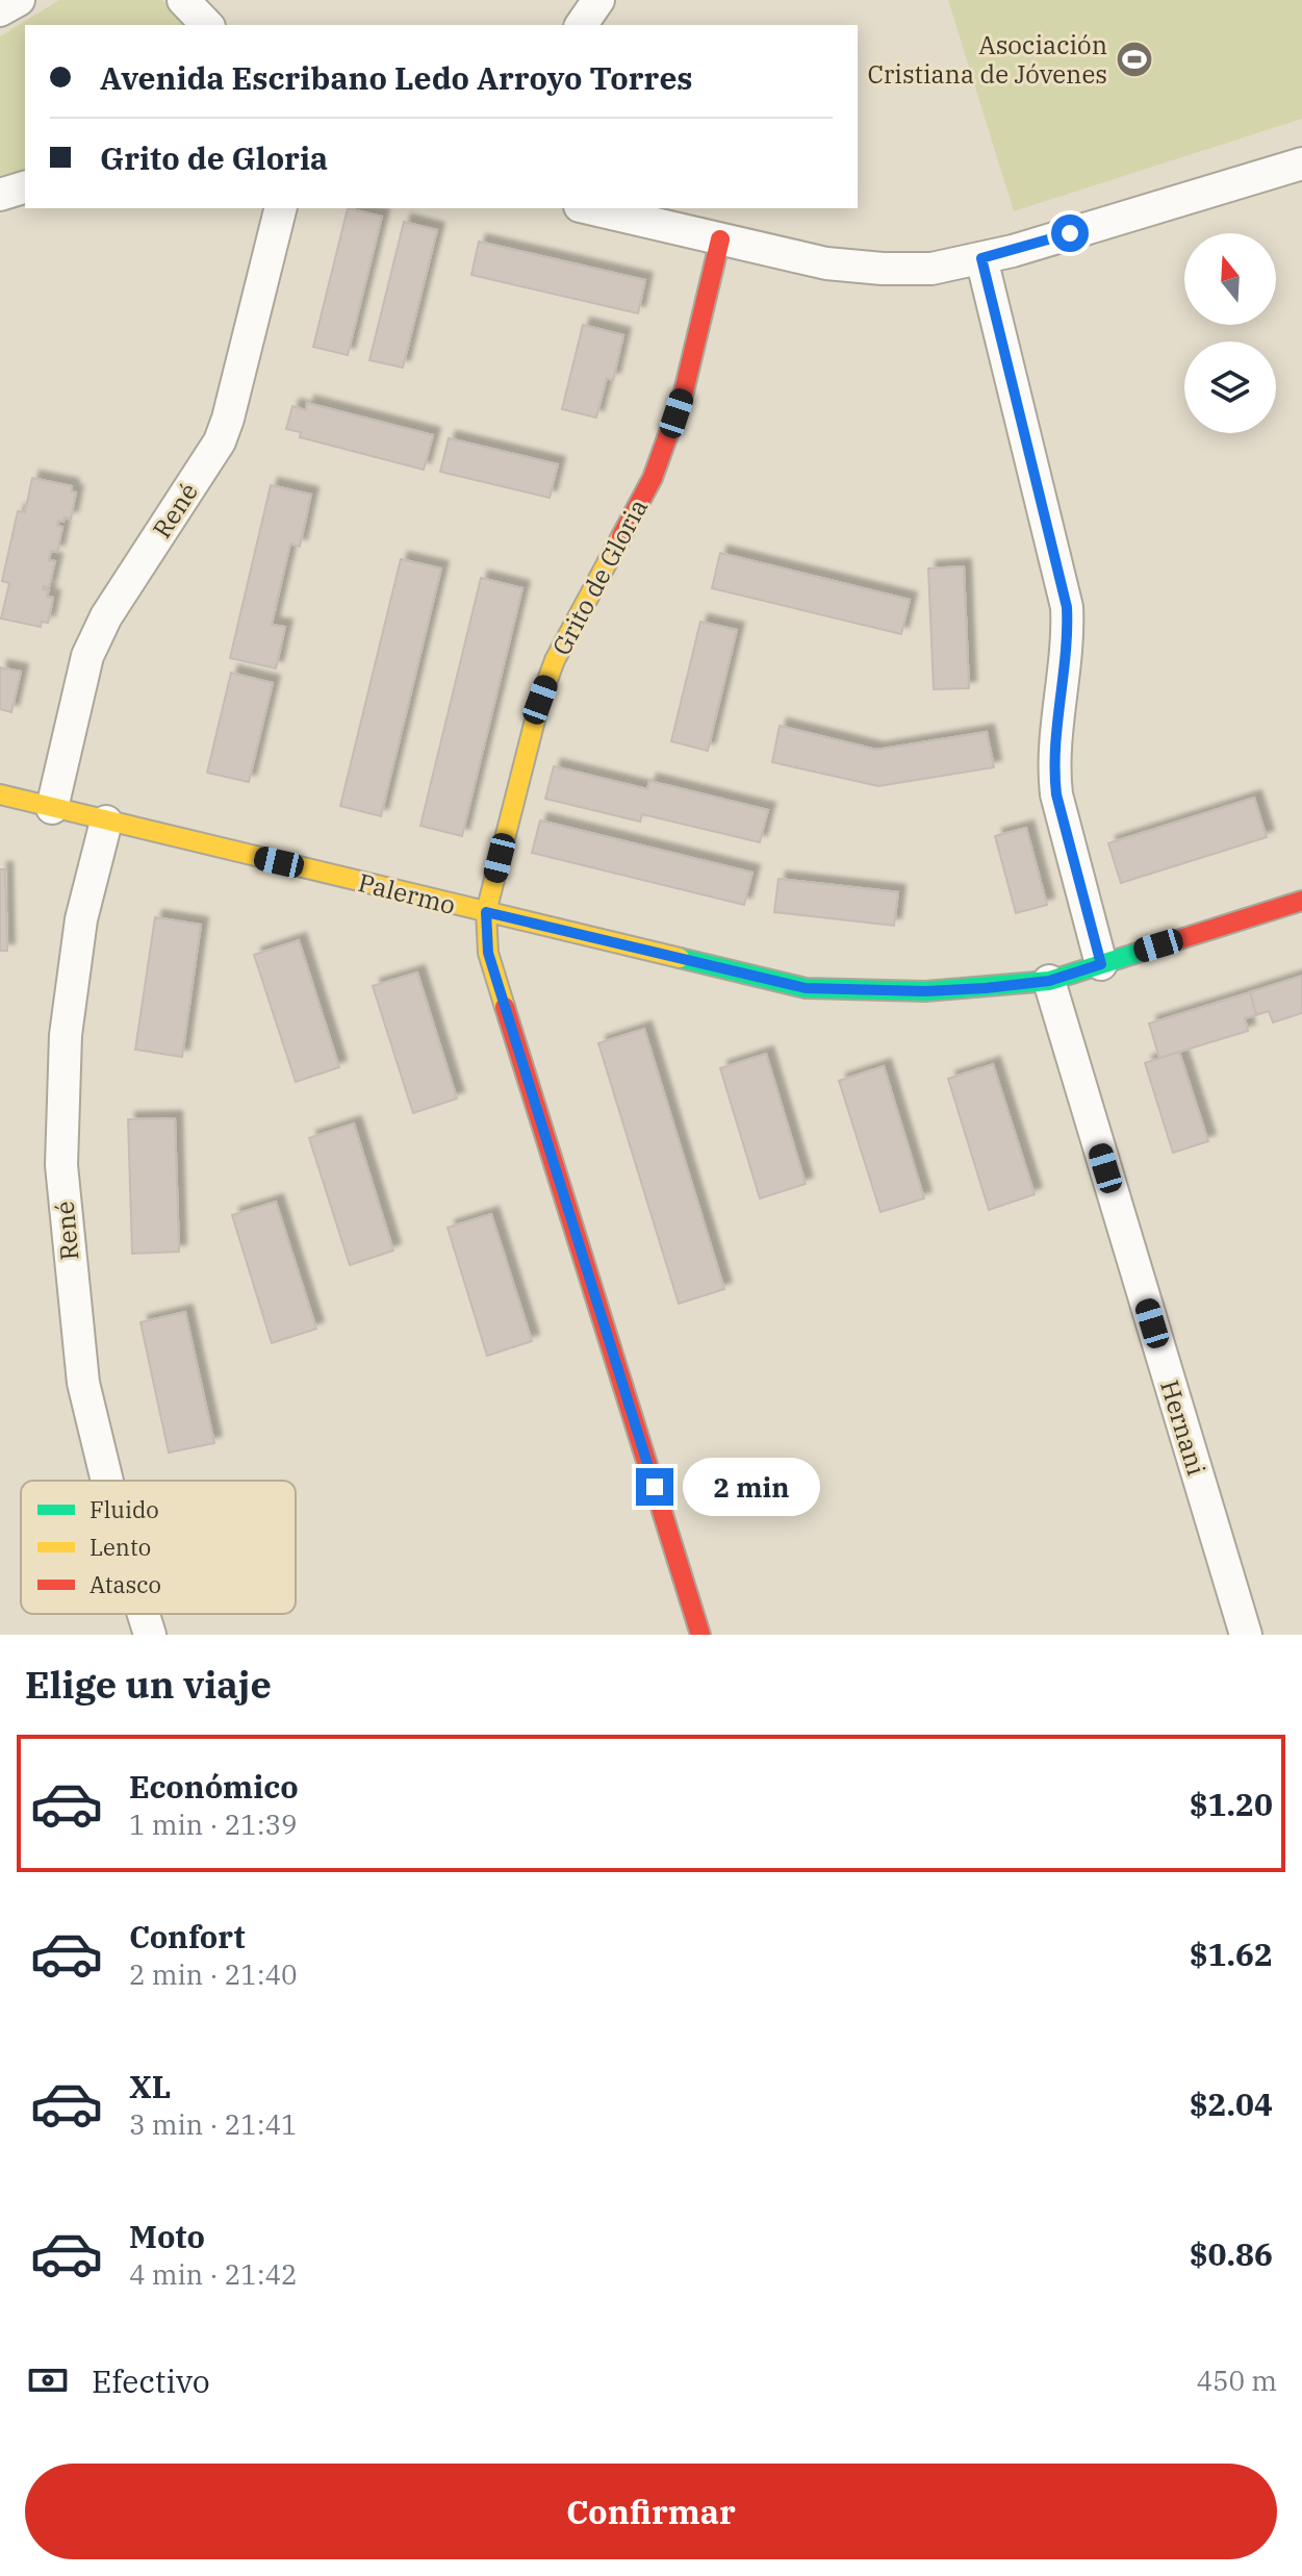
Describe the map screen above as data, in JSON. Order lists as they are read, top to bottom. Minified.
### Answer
{"streets":{"street":["René","Grito de Gloria","Palermo","Hernani"]},"crossings":[["René","Palermo"],["Grito de Gloria","Palermo"],["Palermo","Hernani"]],"places":{"sports":["Asociación Cristiana de Jóvenes"]},"legend":["Fluido","Lento","Atasco"],"north":"top","page":{"banner":["Avenida Escribano Ledo Arroyo Torres","Grito de Gloria"],"bubble":"2 min","heading":"Elige un viaje","list":[{"name":"Económico","note":"1 min · 21:39","value":"$1.20"},{"name":"Confort","note":"2 min · 21:40","value":"$1.62"},{"name":"XL","note":"3 min · 21:41","value":"$2.04"},{"name":"Moto","note":"4 min · 21:42","value":"$0.86"}],"pay":["Efectivo","450 m"],"buttons":"Confirmar"}}
